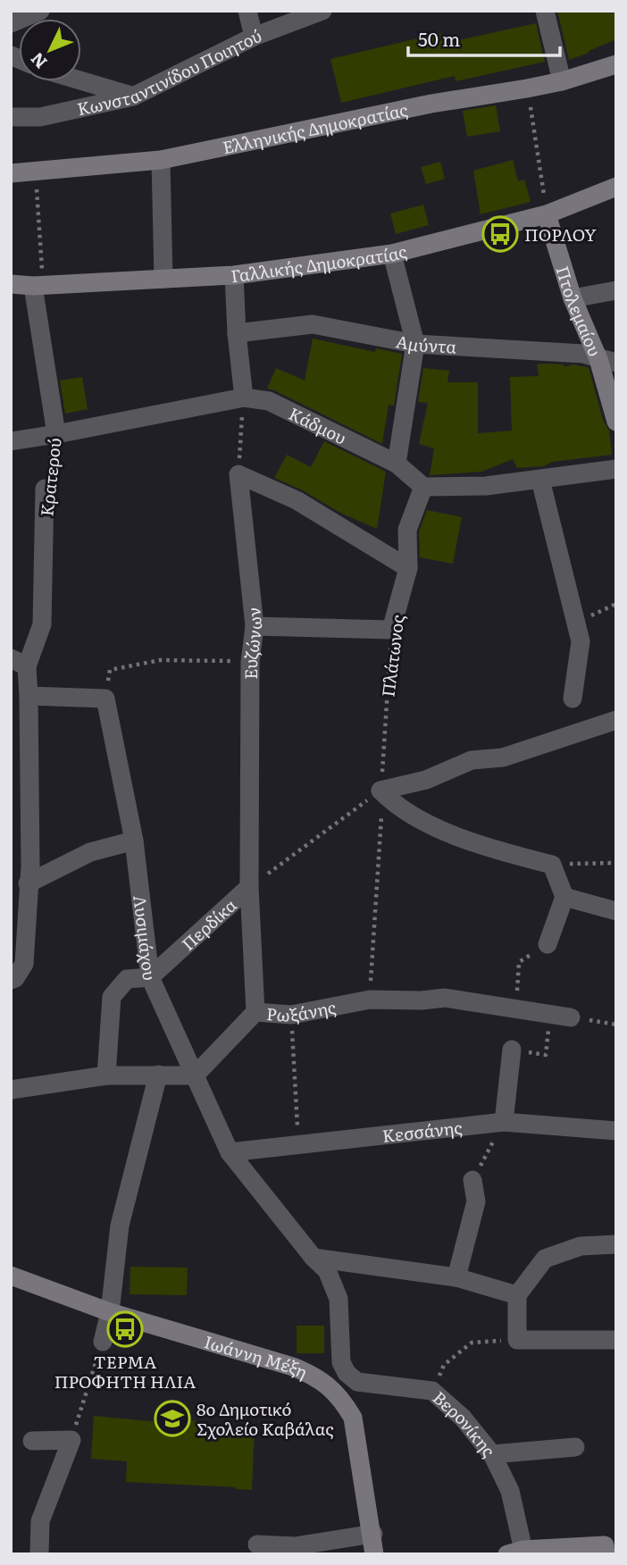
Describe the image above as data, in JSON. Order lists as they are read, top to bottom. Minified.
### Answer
{"streets":{"street":["Κωνσταντινίδου Ποιητού","Ελληνικής Δημοκρατίας","Γαλλικής Δημοκρατίας","Πτολεμαίου","Αμύντα","Κάδμου","Κρατερού","Ευζώνων","Πλάτωνος","Περδίκα","Λυσιμάχου","Ρωξάνης","Κεσσάνης","Ιωάννη Μέξη","Βερονίκης"]},"crossings":[["Γαλλικής Δημοκρατίας","Πτολεμαίου"],["Γαλλικής Δημοκρατίας","Κρατερού"],["Πτολεμαίου","Αμύντα"],["Κάδμου","Κρατερού"],["Κάδμου","Πλάτωνος"],["Ευζώνων","Περδίκα"],["Ευζώνων","Ρωξάνης"],["Πλάτωνος","Ρωξάνης"],["Περδίκα","Λυσιμάχου"],["Λυσιμάχου","Ρωξάνης"],["Λυσιμάχου","Κεσσάνης"],["Λυσιμάχου","Βερονίκης"]],"places":{"bus stop":["ΠΟΡΛΟΥ","ΤΕΡΜΑ ΠΡΟΦΗΤΗ ΗΛΙΑ"],"school or university":["8ο Δημοτικό Σχολείο Καβάλας"]},"scale_bar":"50 m","north":"bottom left"}
